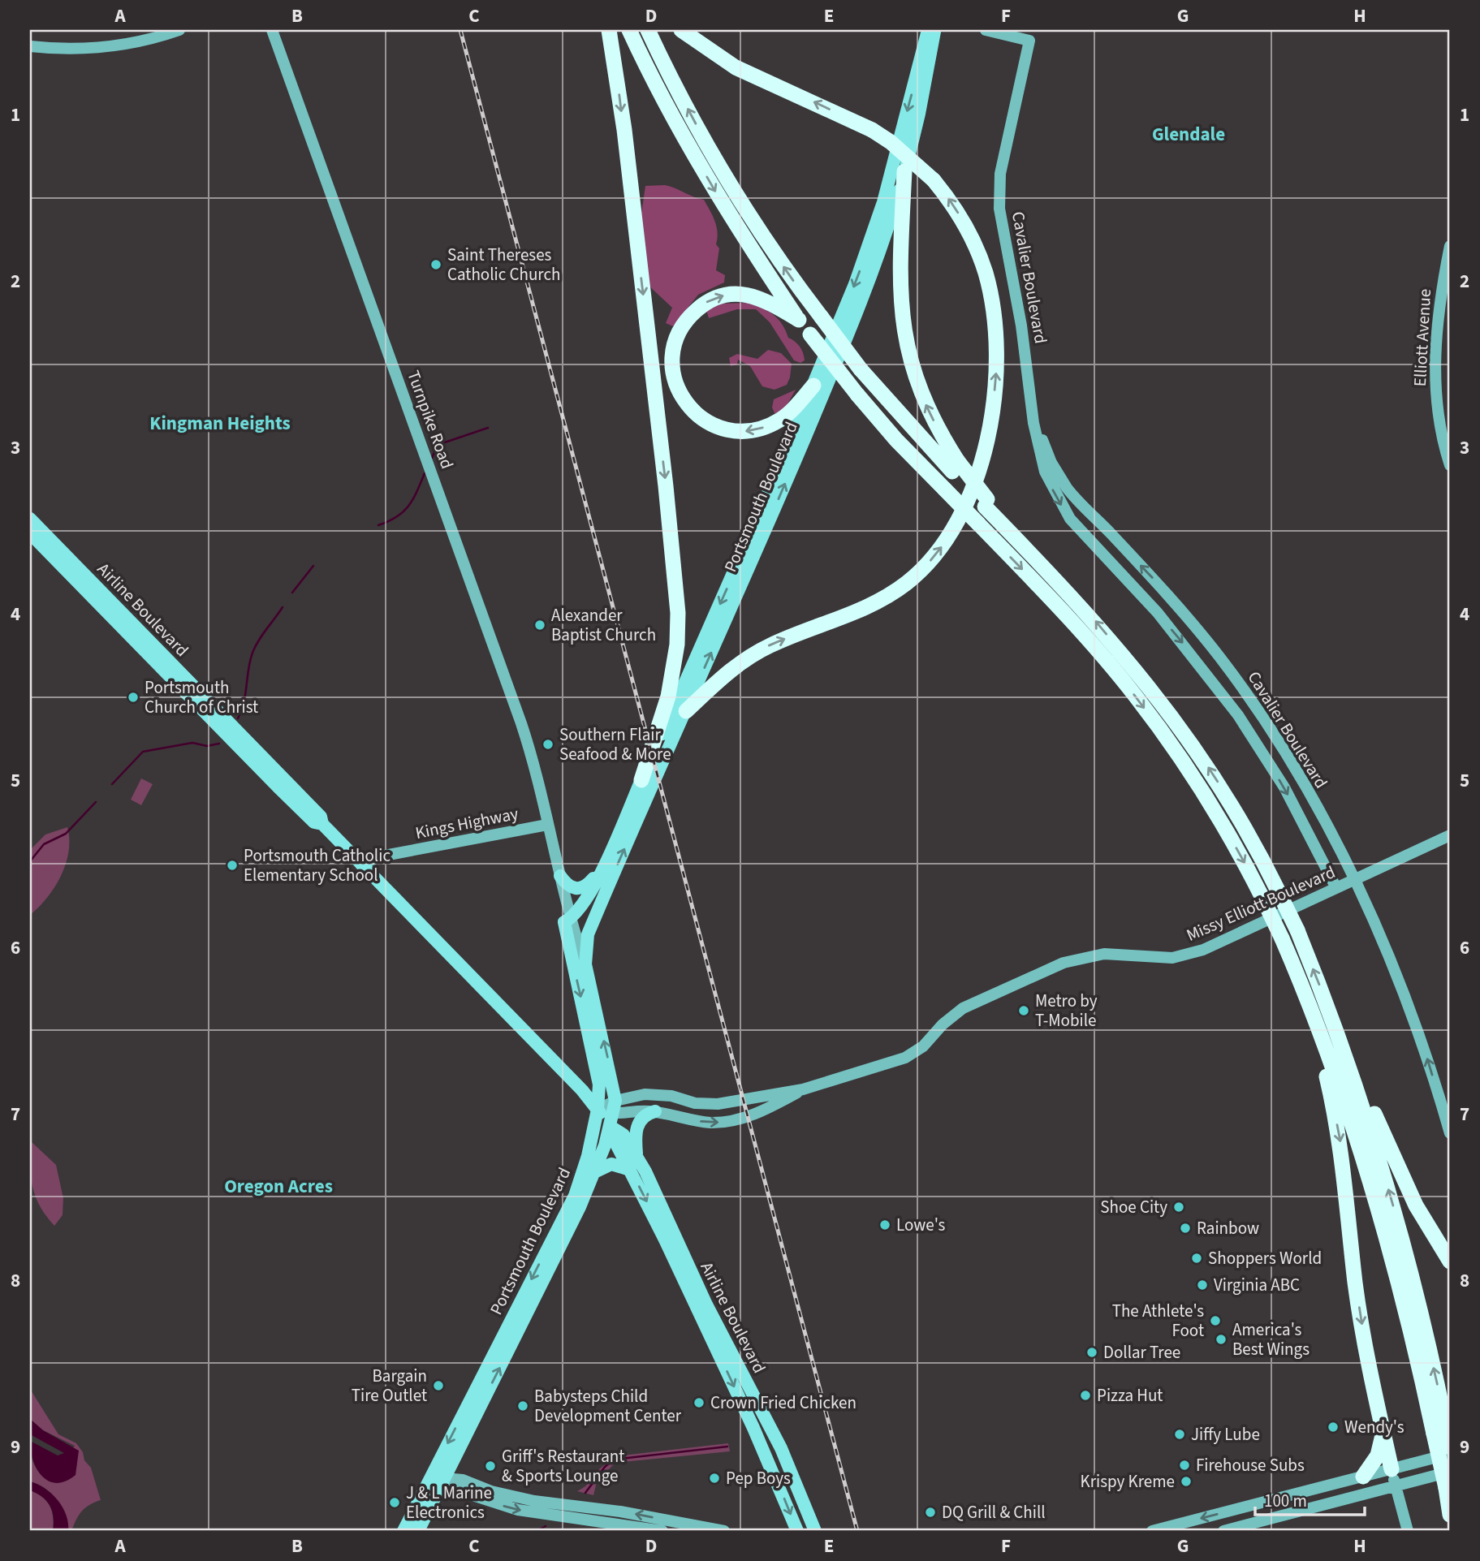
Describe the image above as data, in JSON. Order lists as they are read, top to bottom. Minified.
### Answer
{"streets":{"main road":["Portsmouth Boulevard","Airline Boulevard"],"street":["Cavalier Boulevard","Elliott Avenue","Turnpike Road","Kings Highway","Missy Elliott Boulevard"]},"crossings":[["Cavalier Boulevard","Missy Elliott Boulevard"],["Turnpike Road","Portsmouth Boulevard"],["Turnpike Road","Kings Highway"],["Portsmouth Boulevard","Airline Boulevard"],["Portsmouth Boulevard","Missy Elliott Boulevard"],["Airline Boulevard","Kings Highway"],["Airline Boulevard","Missy Elliott Boulevard"]],"districts":["Glendale","Kingman Heights","Oregon Acres"],"places":["Saint Thereses Catholic Church","Alexander Baptist Church","Portsmouth Church of Christ","Southern Flair Seafood & More","Portsmouth Catholic Elementary School","Metro by T-Mobile","Shoe City","Lowe's","Rainbow","Shoppers World","Virginia ABC","The Athlete's Foot","America's Best Wings","Dollar Tree","Bargain Tire Outlet","Pizza Hut","Crown Fried Chicken","Babysteps Child Development Center","Wendy's","Jiffy Lube","Firehouse Subs","Griff's Restaurant & Sports Lounge","Pep Boys","Krispy Kreme","J & L Marine Electronics","DQ Grill & Chill"],"scale_bar":"100 m","grid":{"columns":["A","B","C","D","E","F","G","H"],"rows":["1","2","3","4","5","6","7","8","9"]}}
